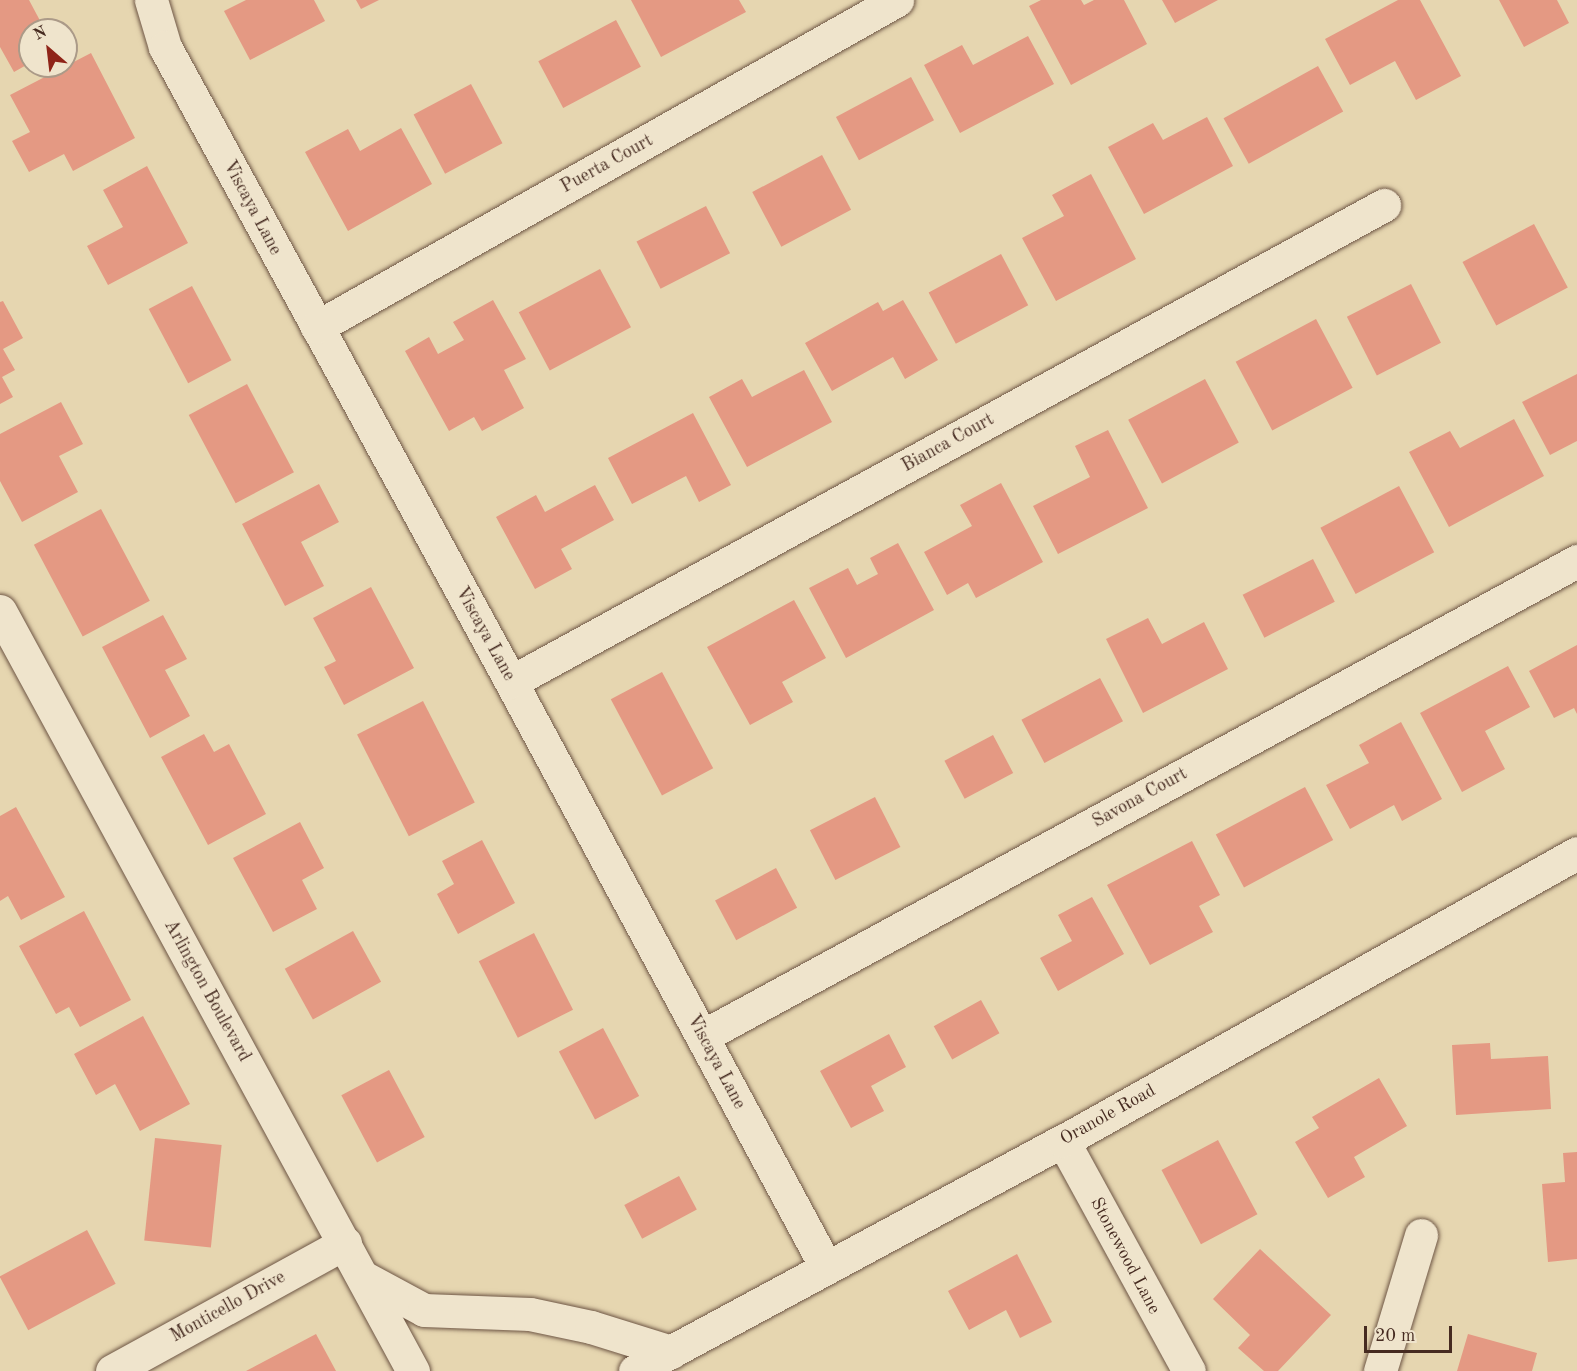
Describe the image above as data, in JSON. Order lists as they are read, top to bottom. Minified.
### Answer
{"streets":{"street":["Puerta Court","Viscaya Lane","Bianca Court","Savona Court","Arlington Boulevard","Oranole Road","Stonewood Lane","Monticello Drive"]},"crossings":[["Puerta Court","Viscaya Lane"],["Viscaya Lane","Bianca Court"],["Viscaya Lane","Savona Court"],["Viscaya Lane","Oranole Road"],["Arlington Boulevard","Monticello Drive"],["Oranole Road","Stonewood Lane"]],"scale_bar":"20 m","north":"top left"}
